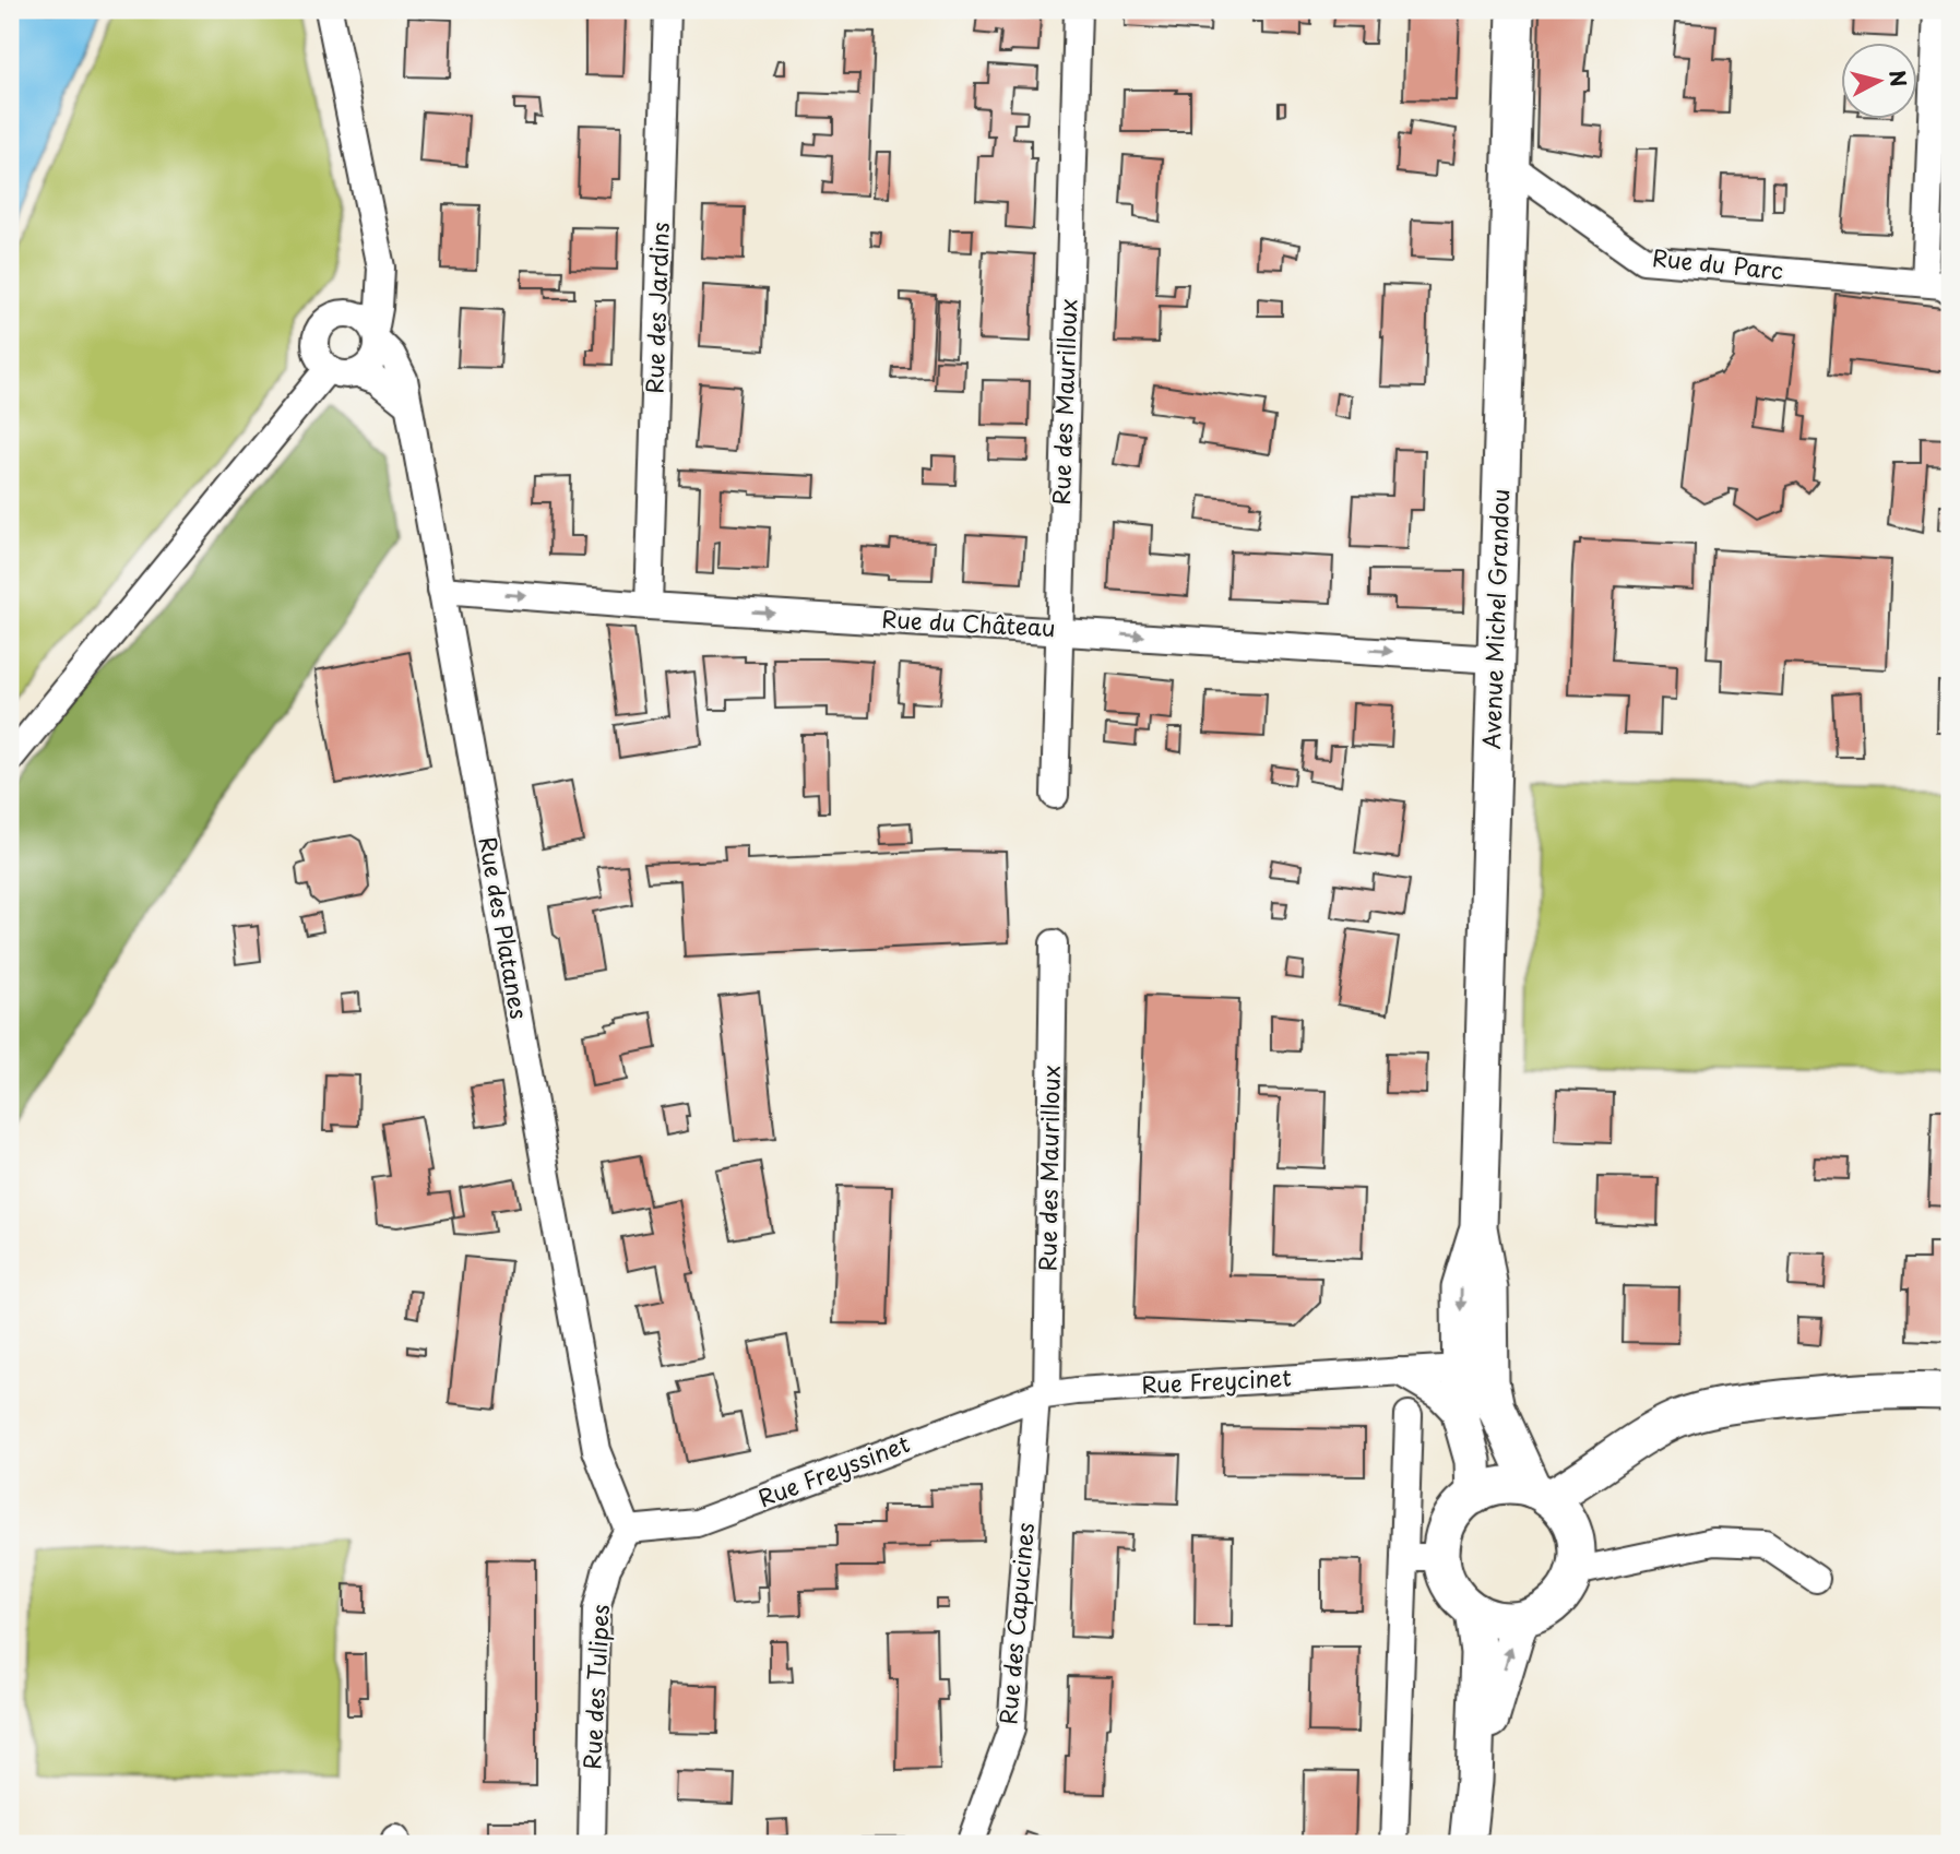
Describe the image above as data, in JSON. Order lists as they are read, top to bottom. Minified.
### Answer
{"streets":{"main road":["Avenue Michel Grandou"],"street":["Rue du Parc","Rue des Jardins","Rue des Maurilloux","Rue du Château","Rue des Platanes","Rue Freycinet","Rue Freyssinet","Rue des Capucines","Rue des Tulipes"]},"crossings":[["Rue du Parc","Avenue Michel Grandou"],["Rue des Jardins","Rue du Château"],["Rue des Maurilloux","Rue du Château"],["Rue des Maurilloux","Rue Freycinet"],["Rue des Maurilloux","Rue Freyssinet"],["Rue des Maurilloux","Rue des Capucines"],["Avenue Michel Grandou","Rue du Château"],["Avenue Michel Grandou","Rue Freycinet"],["Rue du Château","Rue des Platanes"],["Rue des Platanes","Rue Freyssinet"],["Rue des Platanes","Rue des Tulipes"],["Rue Freycinet","Rue Freyssinet"],["Rue Freycinet","Rue des Capucines"],["Rue Freyssinet","Rue des Capucines"],["Rue Freyssinet","Rue des Tulipes"]],"one_way":["Rue du Château"],"north":"right"}
